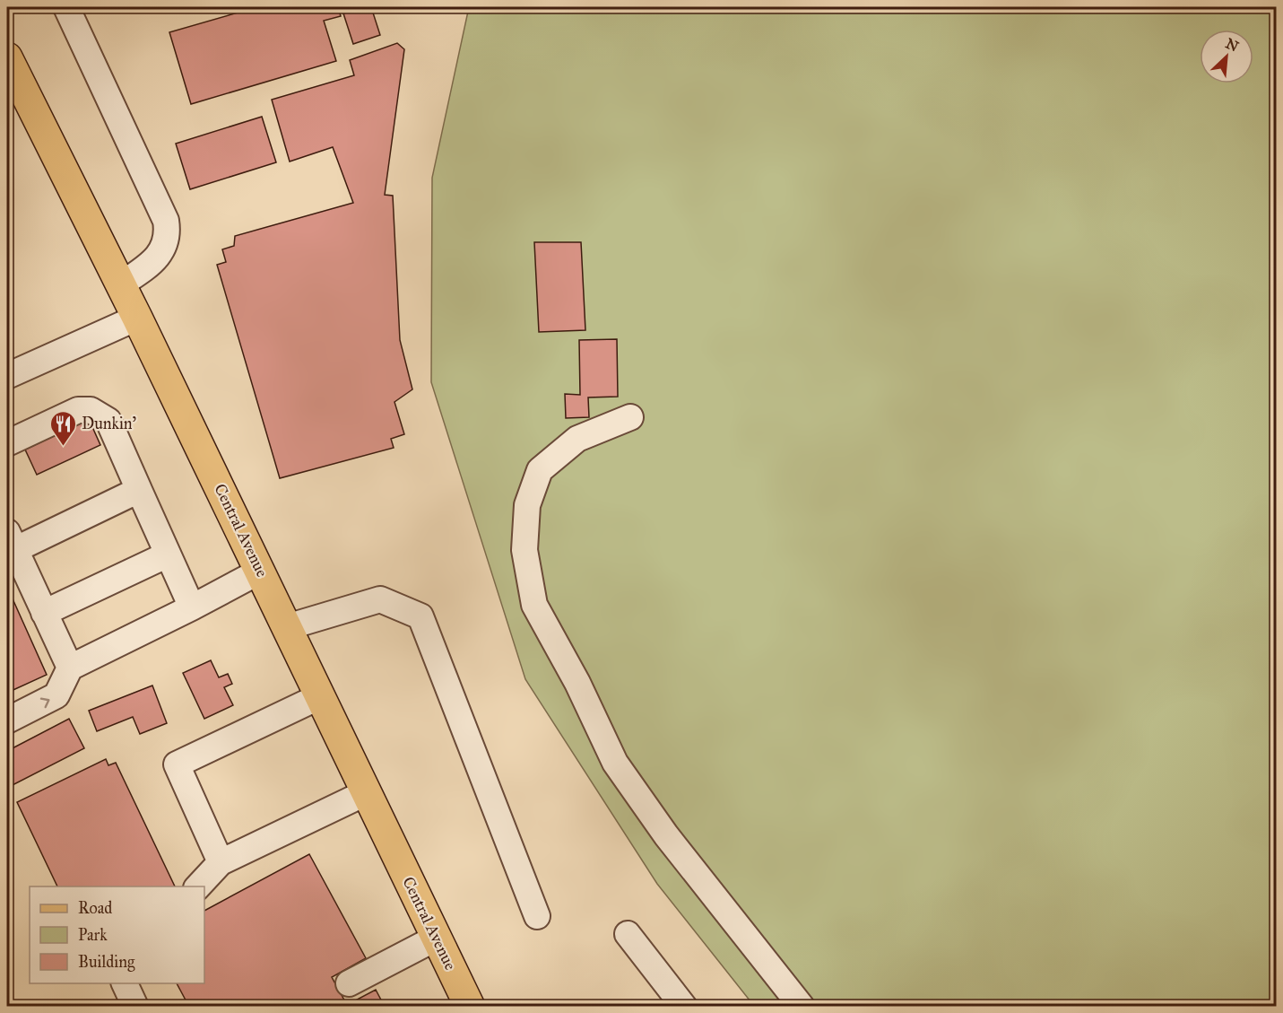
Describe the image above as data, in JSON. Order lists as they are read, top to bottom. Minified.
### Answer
{"streets":{"main road":["Central Avenue"]},"places":{"restaurant":["Dunkin'"]},"legend":["Road","Park","Building"],"north":"top right"}
